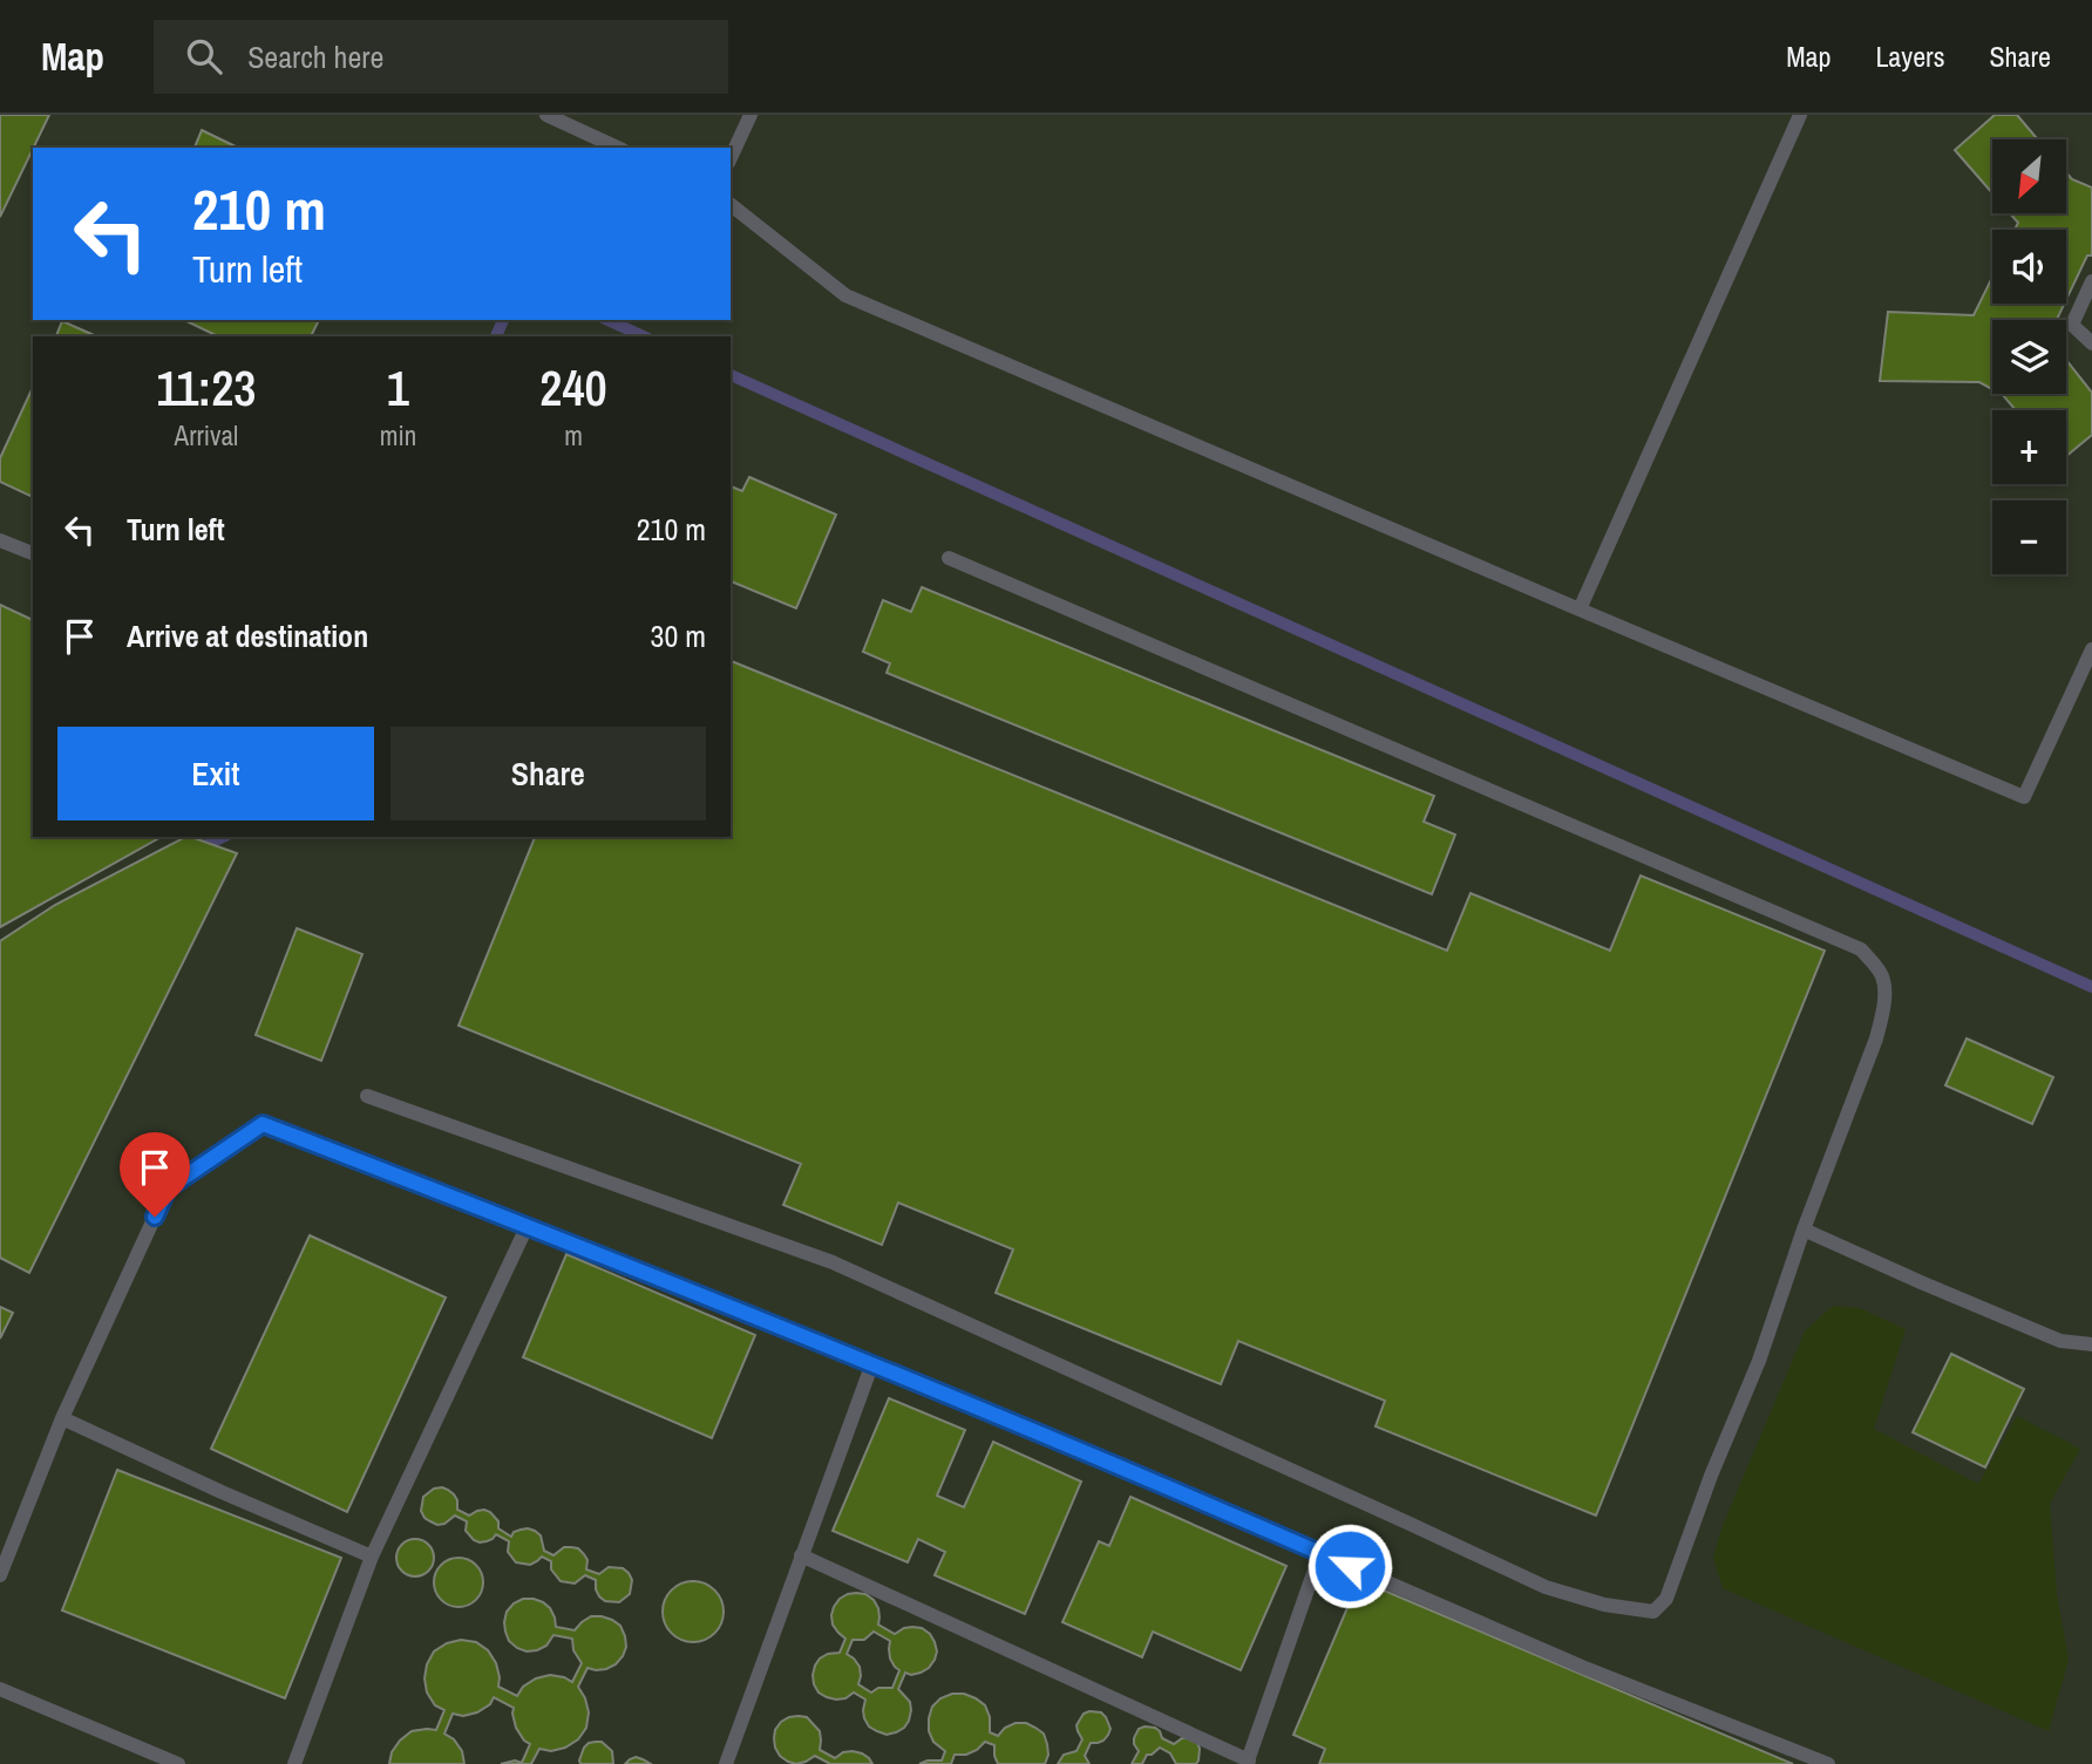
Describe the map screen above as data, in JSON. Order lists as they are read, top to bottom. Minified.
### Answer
{"north":"bottom left","page":{"header":"Map","search":"Search here","nav":["Map","Layers","Share"],"map_buttons":["+","−"],"turn":["210 m","Turn left"],"eta":["11:23","Arrival","1","min","240","m"],"list":[{"name":"Turn left","value":"210 m"},{"name":"Arrive at destination","value":"30 m"}],"buttons":["Exit","Share"]}}
